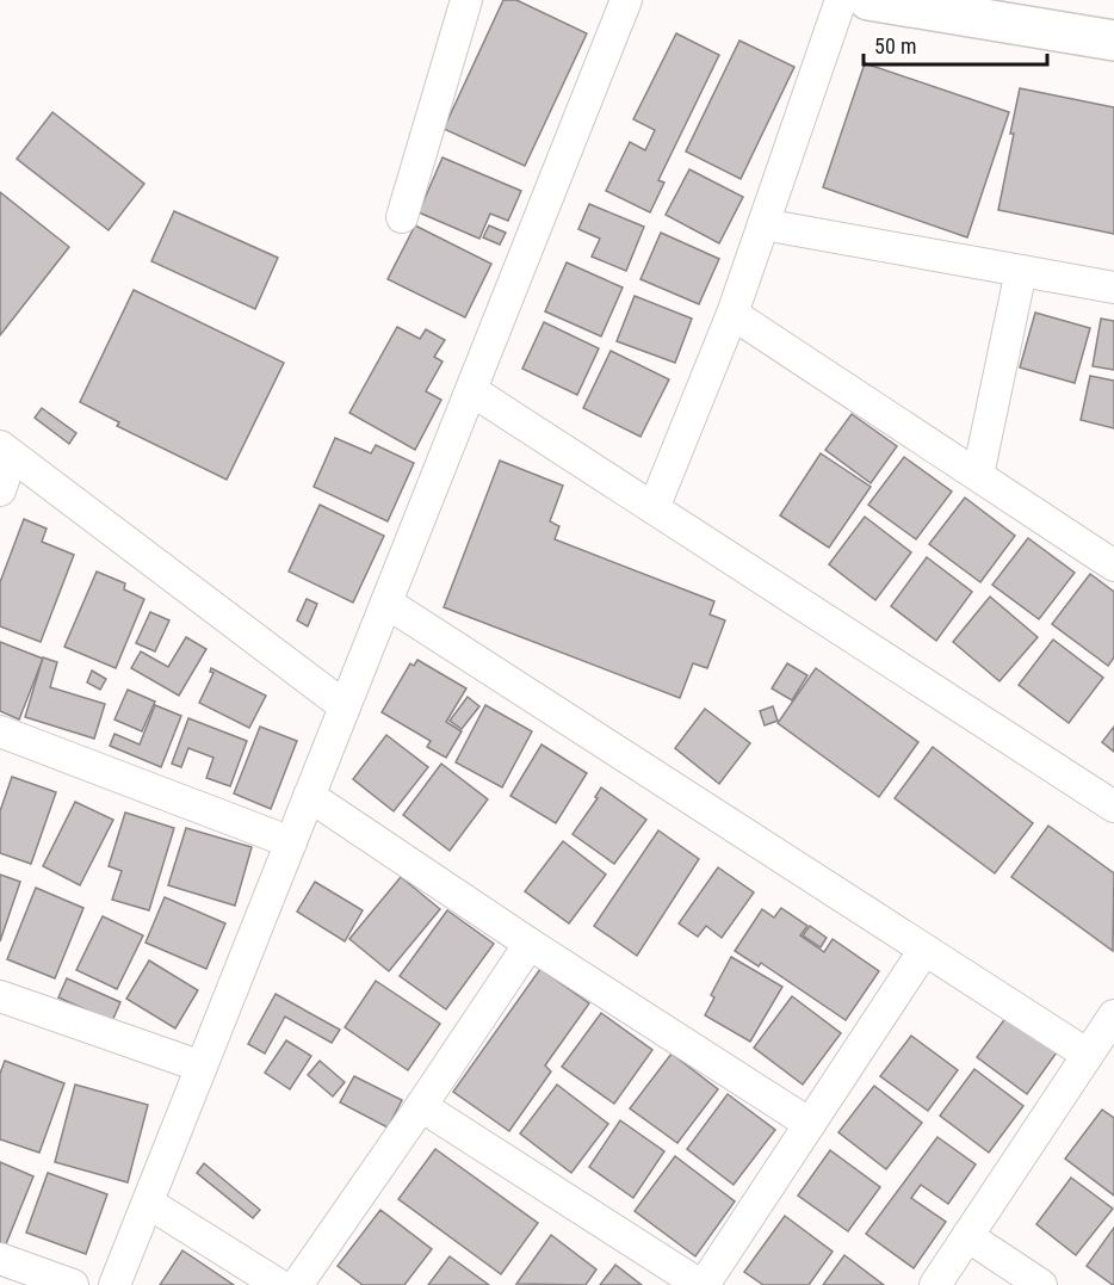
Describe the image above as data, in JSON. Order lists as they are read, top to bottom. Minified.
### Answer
{"scale_bar":"50 m"}
